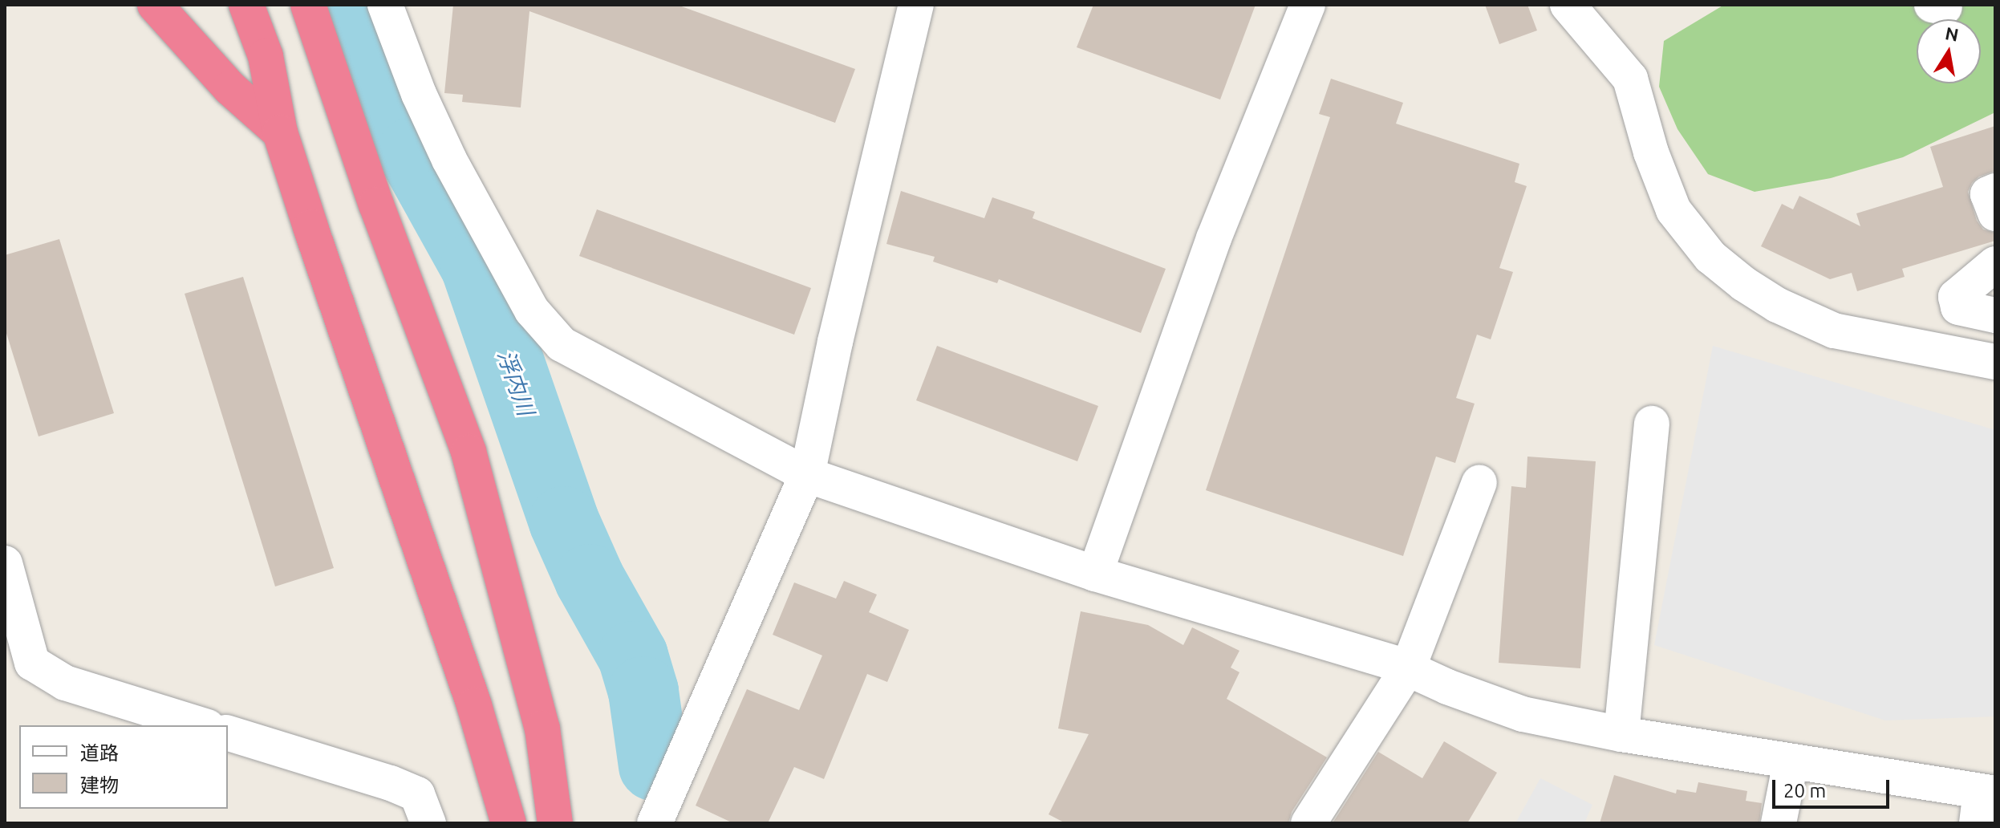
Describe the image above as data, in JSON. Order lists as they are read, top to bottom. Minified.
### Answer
{"water":["浮内川"],"legend":["道路","建物"],"scale_bar":"20 m","north":"top"}
